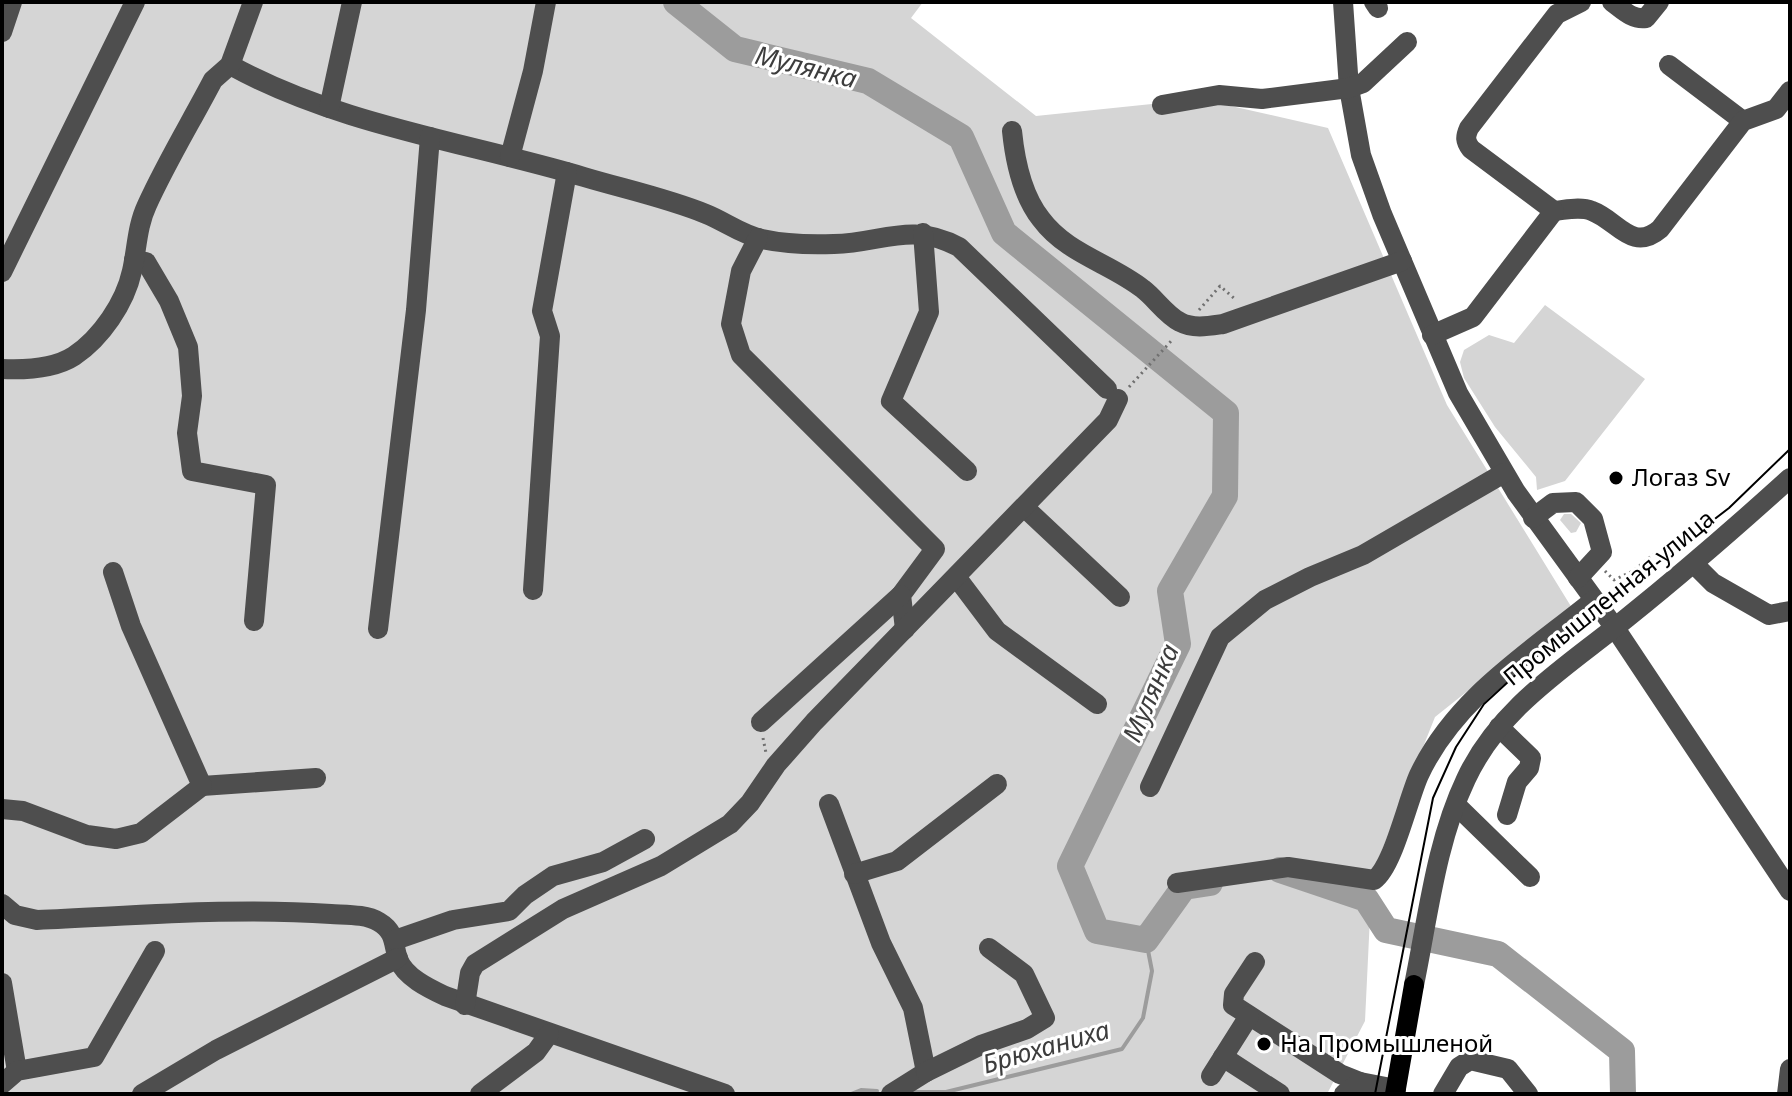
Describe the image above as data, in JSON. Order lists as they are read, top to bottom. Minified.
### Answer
{"streets":{"main road":["Промышленная улица"]},"water":["Мулянка","Брюханиха"],"places":["Логаз Sv","На Промышленой"]}
